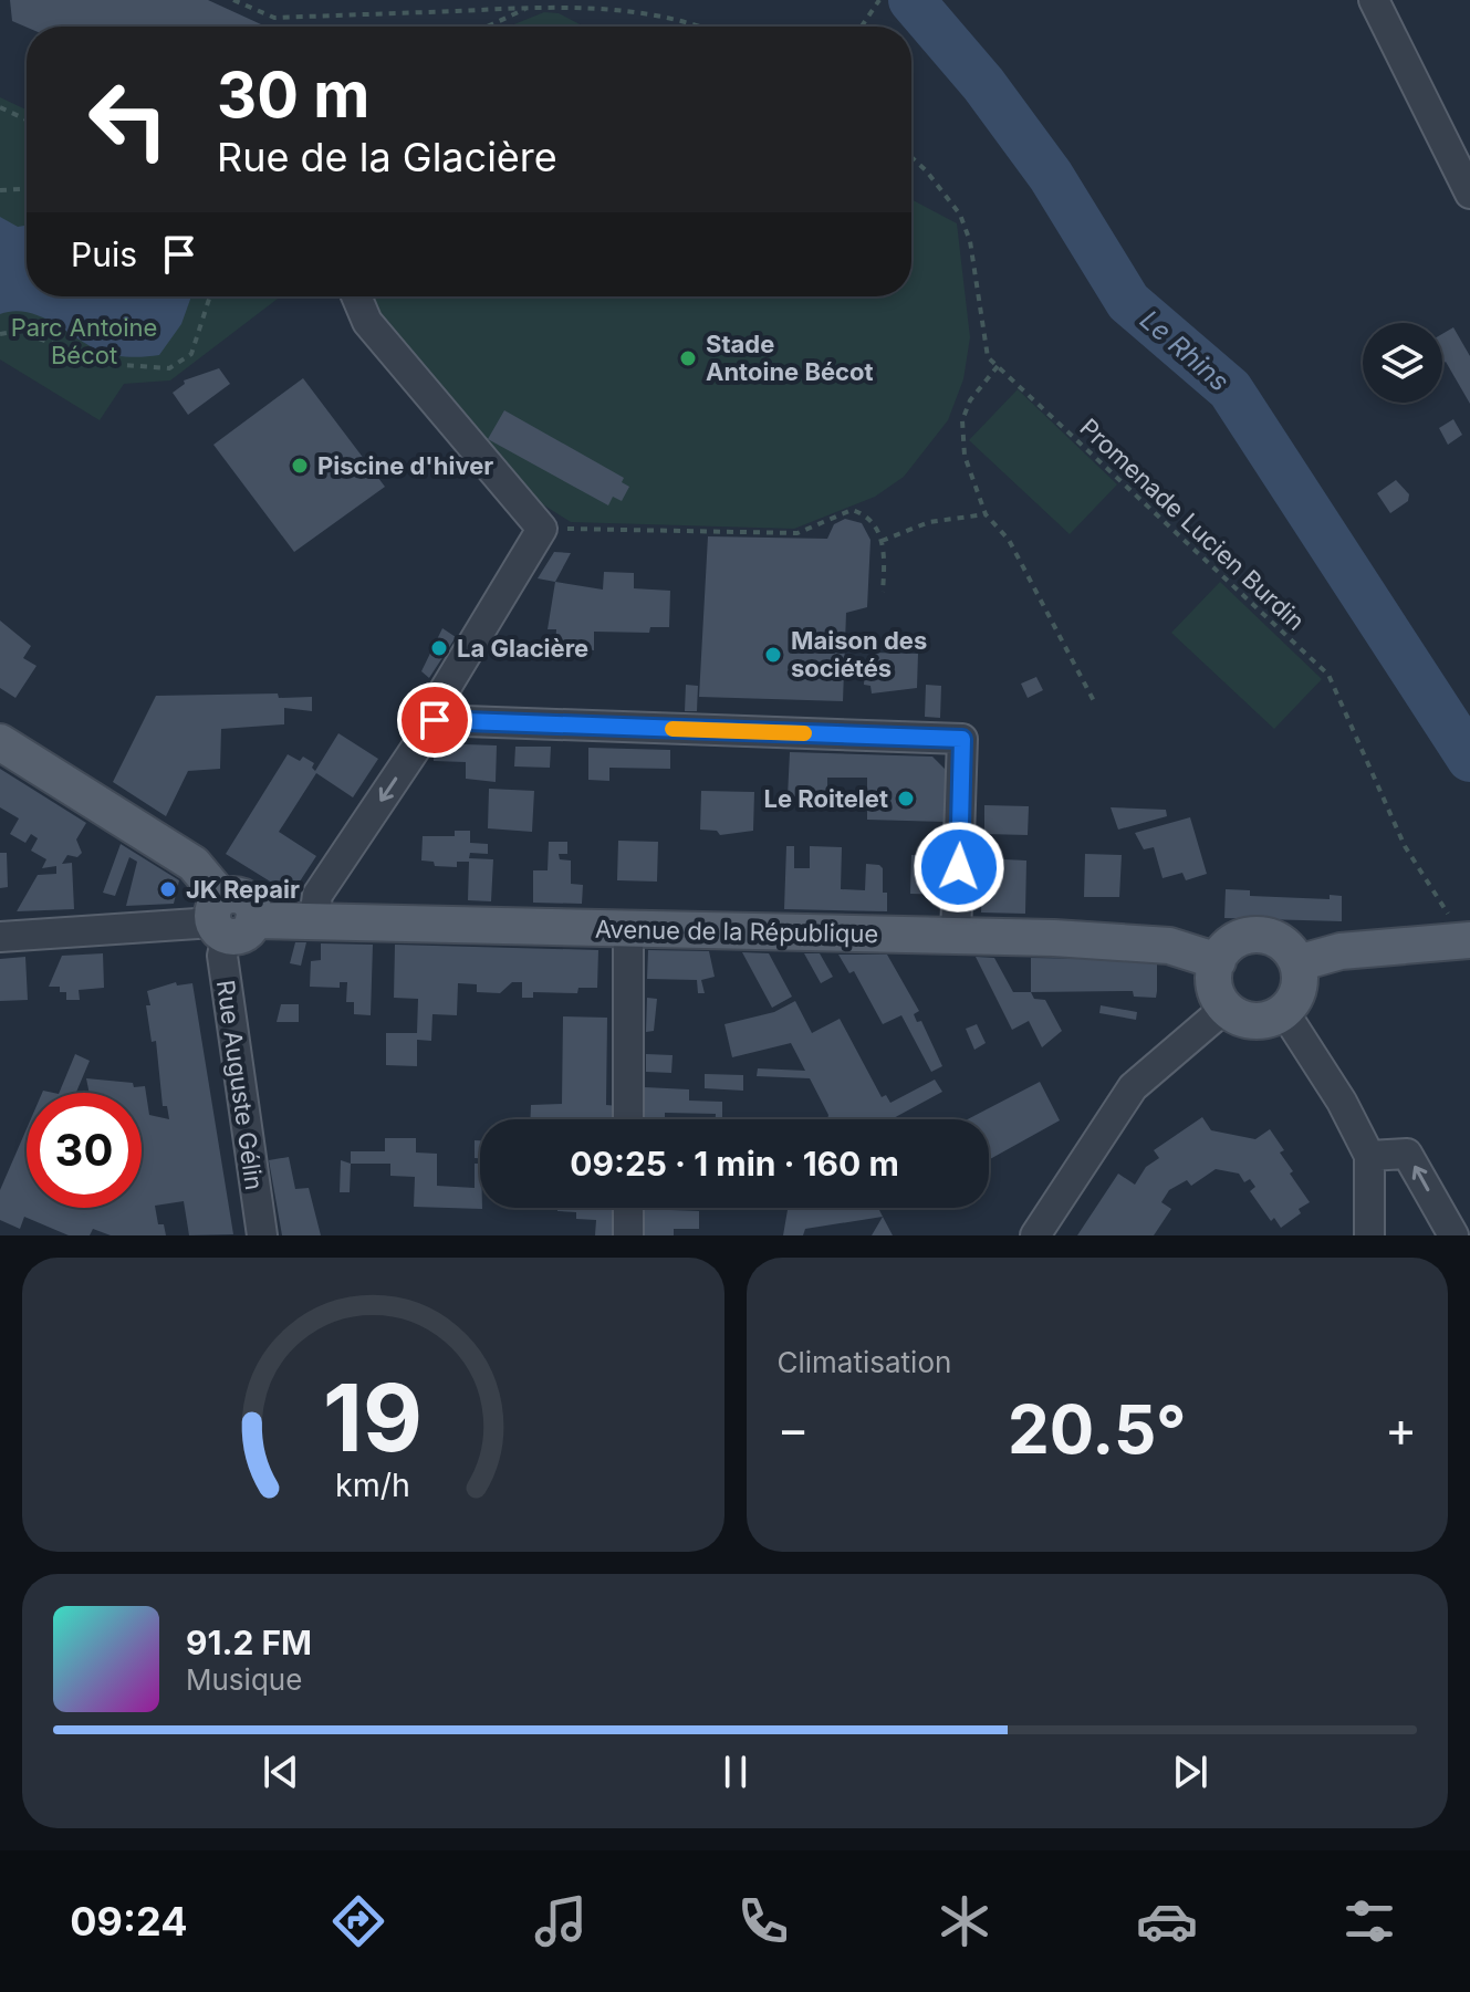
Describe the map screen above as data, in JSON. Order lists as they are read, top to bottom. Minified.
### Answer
{"streets":{"main road":["Avenue de la République"],"street":["Rue Auguste Gélin"],"path":["Promenade Lucien Burdin"]},"crossings":[["Avenue de la République","Rue Auguste Gélin"]],"water":["Le Rhins"],"parks":["Parc Antoine Bécot"],"places":["Stade Antoine Bécot","Piscine d'hiver","La Glacière","Maison des sociétés","Le Roitelet","JK Repair"],"page":{"turn":["30 m","Rue de la Glacière"],"then":"Puis","limit":"30","trip":"09:25 · 1 min · 160 m","tile":"Climatisation","heat":["−","20.5°","+"],"song":["91.2 FM","Musique"],"tabs":"09:24","gauge":["19","km/h"]}}
